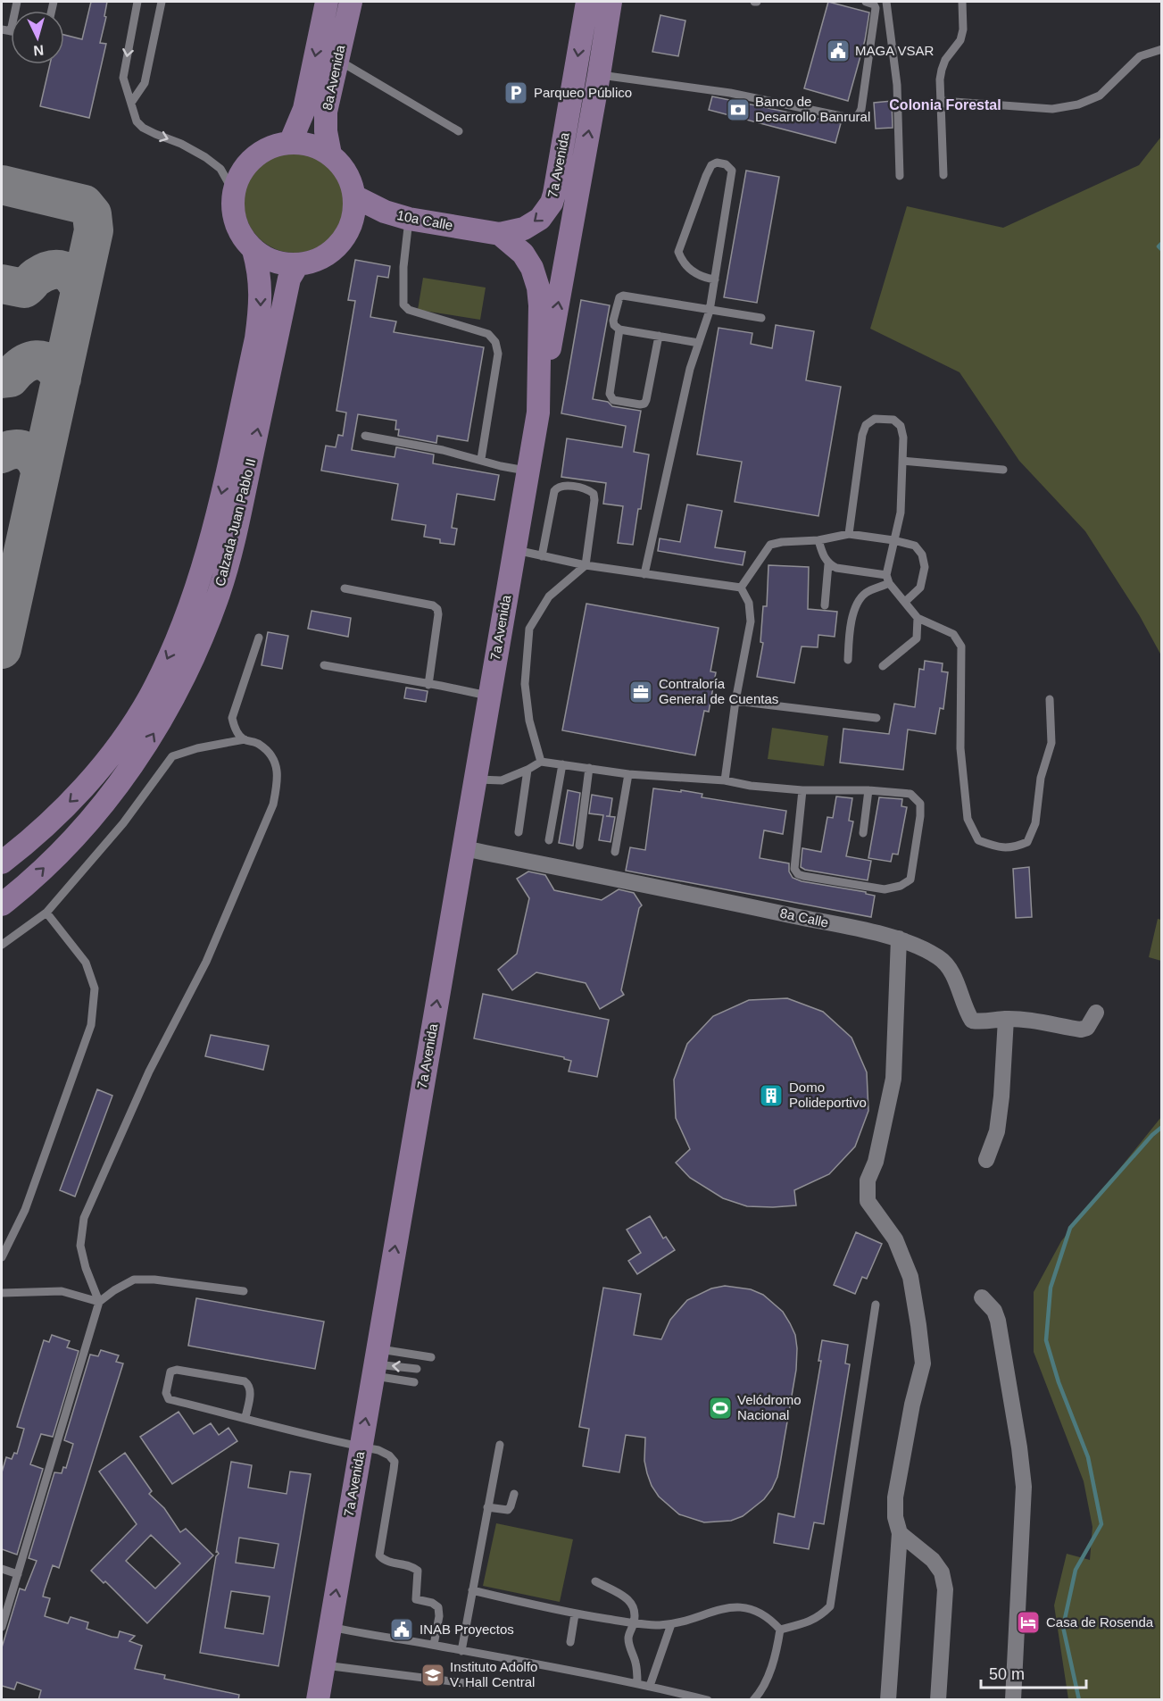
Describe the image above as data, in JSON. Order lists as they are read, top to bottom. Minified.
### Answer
{"streets":{"main road":["8a Avenida","7a Avenida","10a Calle","Calzada Juan Pablo II"],"street":["8a Calle"]},"crossings":[["8a Avenida","10a Calle"],["8a Avenida","Calzada Juan Pablo II"],["7a Avenida","10a Calle"],["7a Avenida","8a Calle"],["10a Calle","Calzada Juan Pablo II"]],"districts":["Colonia Forestal"],"places":{"public building":["MAGA VSAR","INAB Proyectos"],"parking":["Parqueo Público"],"bank":["Banco de Desarrollo Banrural"],"office":["Contraloría General de Cuentas"],"building":["Domo Polideportivo"],"sports":["Velódromo Nacional"],"hotel":["Casa de Rosenda"],"school or university":["Instituto Adolfo V. Hall Central"]},"scale_bar":"50 m","north":"bottom"}
